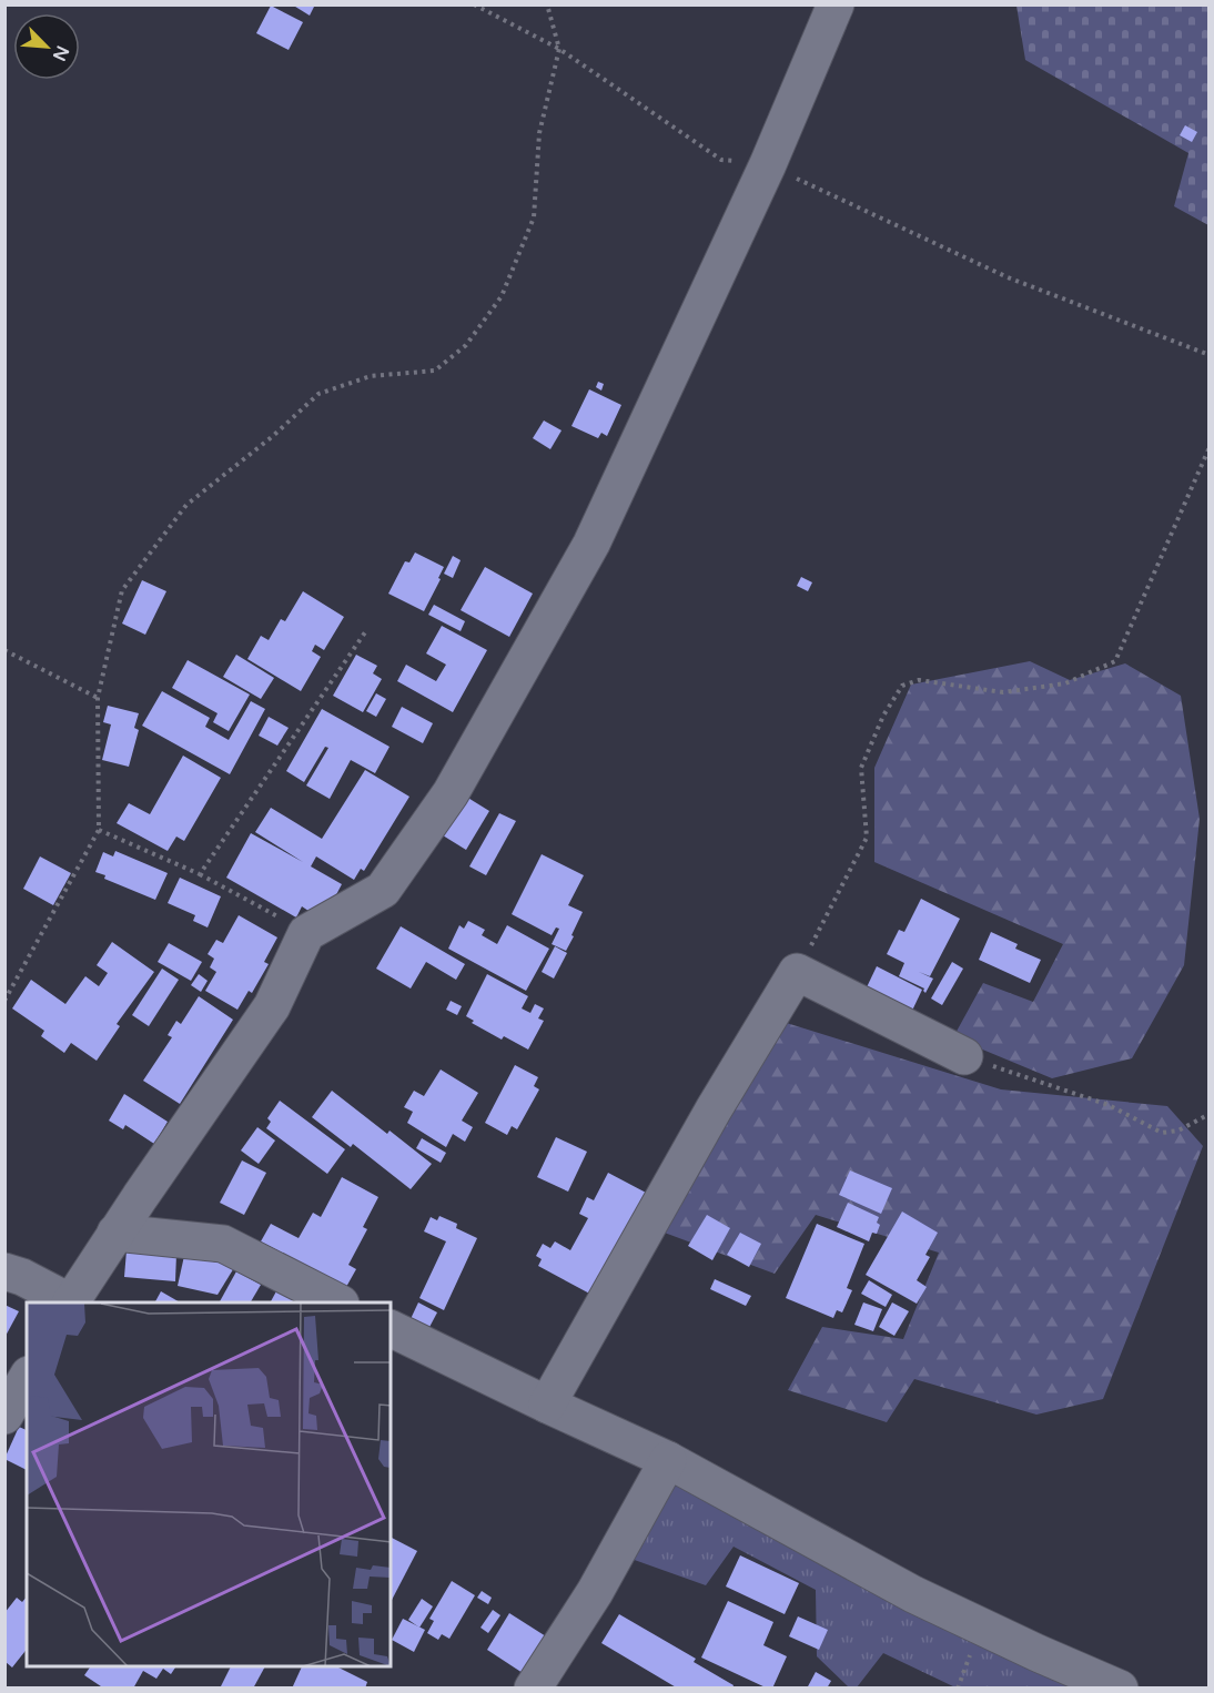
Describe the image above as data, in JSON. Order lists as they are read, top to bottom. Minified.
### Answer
{"north":"bottom right"}
